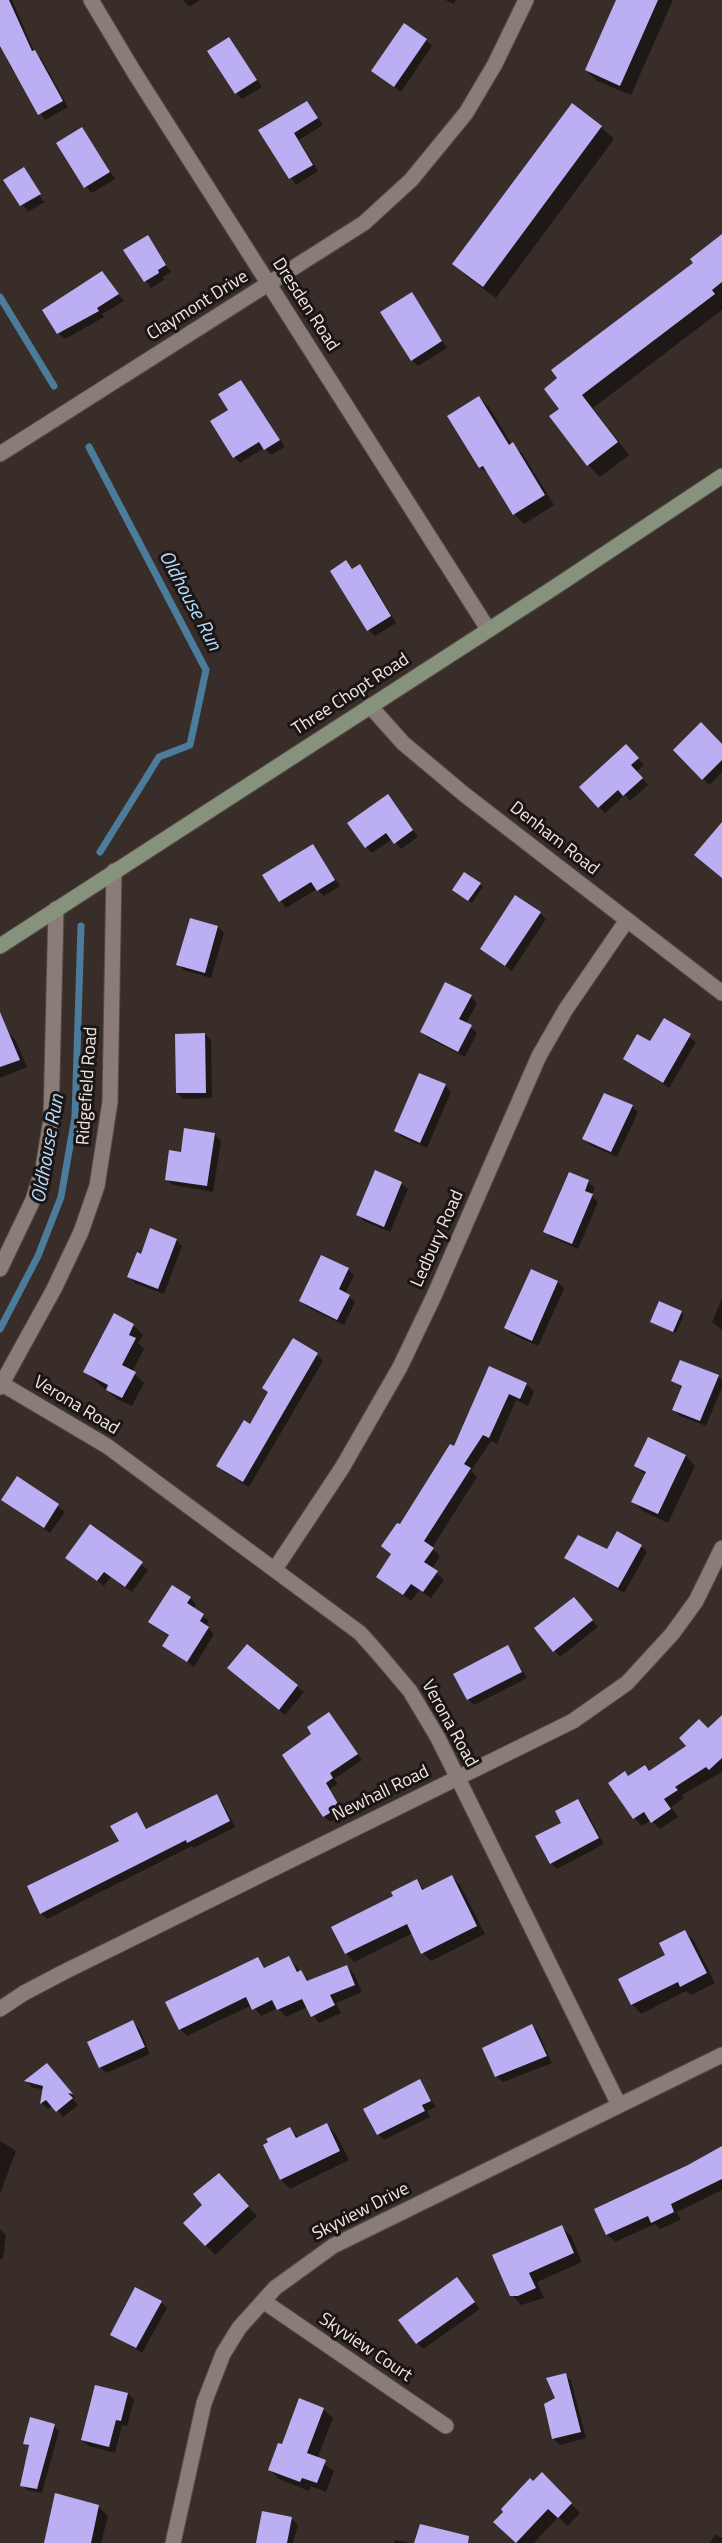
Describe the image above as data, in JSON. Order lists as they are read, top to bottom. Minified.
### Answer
{"streets":{"main road":["Three Chopt Road"],"street":["Dresden Road","Claymont Drive","Denham Road","Ridgefield Road","Ledbury Road","Verona Road","Newhall Road","Skyview Drive","Skyview Court"]},"crossings":[["Dresden Road","Claymont Drive"],["Dresden Road","Three Chopt Road"],["Three Chopt Road","Denham Road"],["Three Chopt Road","Ridgefield Road"],["Denham Road","Ledbury Road"],["Ridgefield Road","Verona Road"],["Ledbury Road","Verona Road"],["Verona Road","Newhall Road"],["Verona Road","Skyview Drive"],["Skyview Drive","Skyview Court"]],"water":["Oldhouse Run"]}
